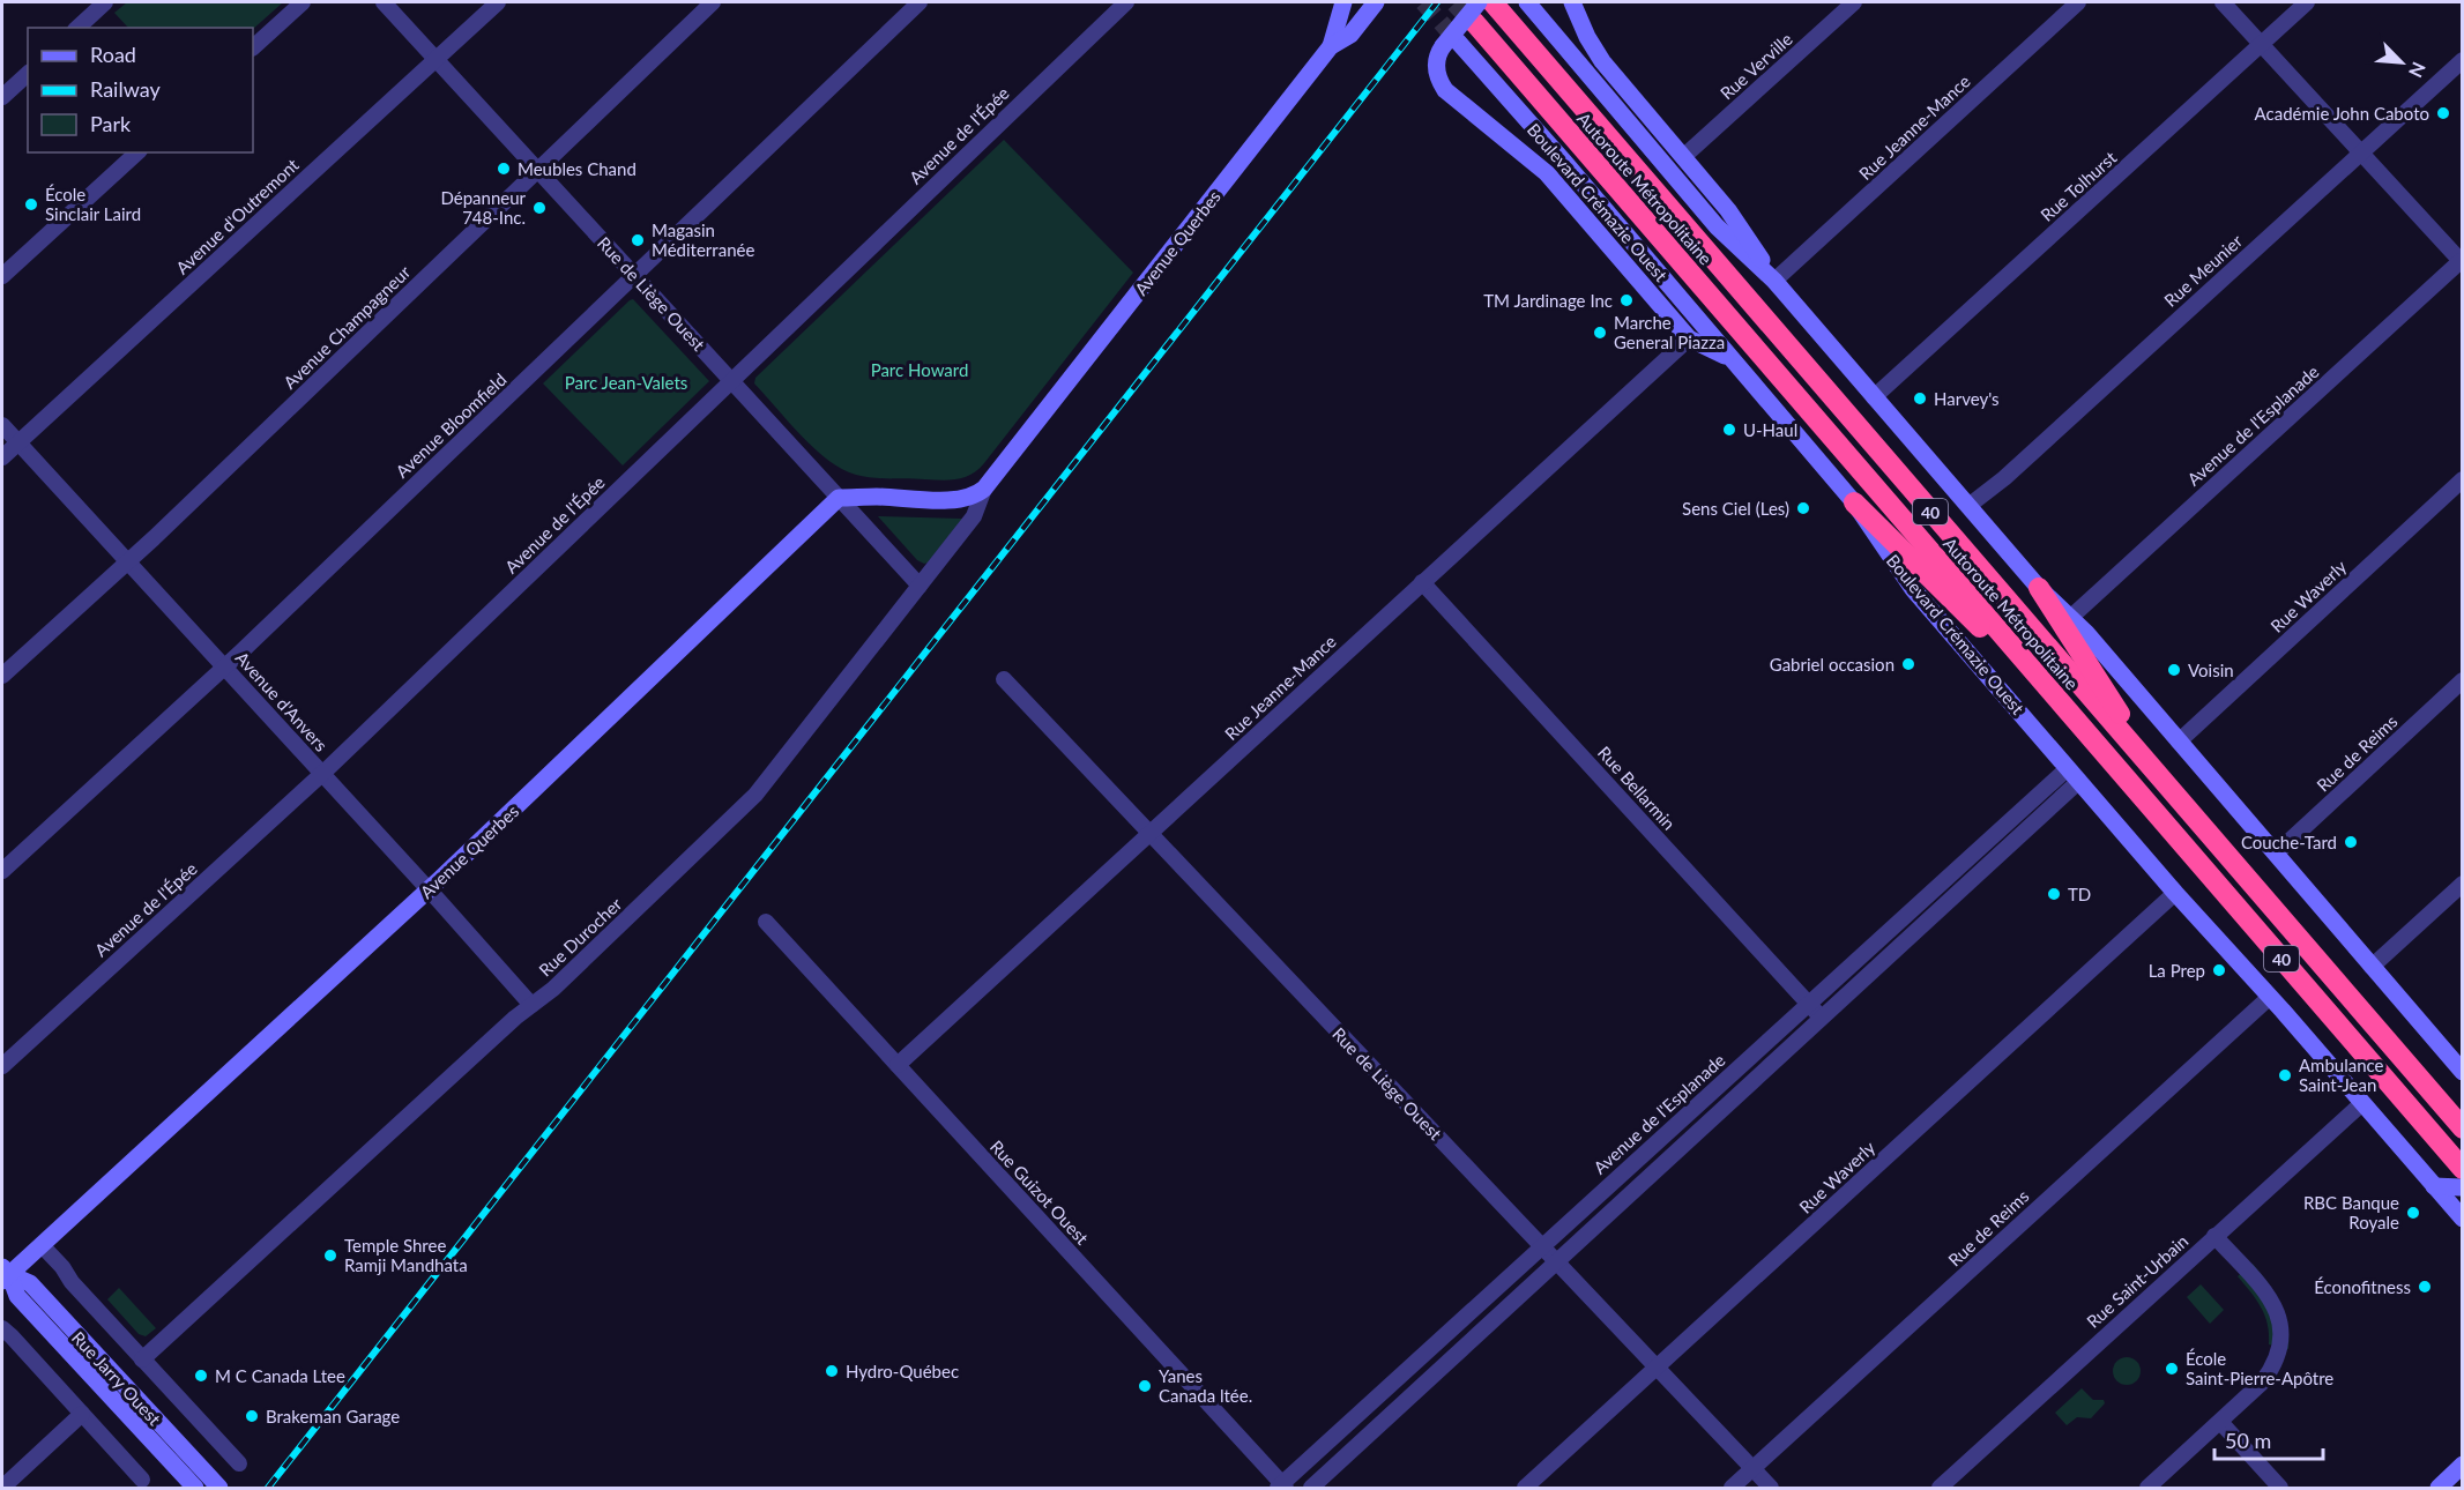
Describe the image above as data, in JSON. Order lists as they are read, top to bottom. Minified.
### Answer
{"streets":{"highway":["Autoroute Métropolitaine","40"],"main road":["Boulevard Crémazie Ouest","Avenue Querbes","Rue Jarry Ouest"],"street":["Rue Verville","Rue Jeanne-Mance","Avenue de l'Épée","Rue Tolhurst","Avenue d'Outremont","Rue Meunier","Rue de Liège Ouest","Avenue Champagneur","Avenue Bloomfield","Avenue de l'Esplanade","Rue Waverly","Avenue d'Anvers","Rue de Reims","Rue Bellarmin","Rue Durocher","Rue Guizot Ouest","Rue Saint-Urbain"]},"crossings":[["Rue Jeanne-Mance","Boulevard Crémazie Ouest"],["Rue Jeanne-Mance","Rue de Liège Ouest"],["Rue Jeanne-Mance","Rue Bellarmin"],["Rue Jeanne-Mance","Rue Guizot Ouest"],["Avenue de l'Épée","Rue de Liège Ouest"],["Avenue de l'Épée","Avenue d'Anvers"],["Boulevard Crémazie Ouest","Avenue de l'Esplanade"],["Boulevard Crémazie Ouest","Rue Waverly"],["Boulevard Crémazie Ouest","Rue de Reims"],["Boulevard Crémazie Ouest","Rue Saint-Urbain"],["Avenue d'Outremont","Rue de Liège Ouest"],["Avenue d'Outremont","Avenue d'Anvers"],["Avenue Querbes","Rue de Liège Ouest"],["Avenue Querbes","Avenue d'Anvers"],["Avenue Querbes","Rue Durocher"],["Avenue Querbes","Rue Jarry Ouest"],["Rue de Liège Ouest","Avenue Champagneur"],["Rue de Liège Ouest","Avenue Bloomfield"],["Rue de Liège Ouest","Avenue de l'Esplanade"],["Rue de Liège Ouest","Rue Waverly"],["Rue de Liège Ouest","Rue de Reims"],["Rue de Liège Ouest","Rue Durocher"],["Avenue Champagneur","Avenue d'Anvers"],["Avenue Bloomfield","Avenue d'Anvers"],["Avenue de l'Esplanade","Rue Bellarmin"],["Avenue de l'Esplanade","Rue Guizot Ouest"],["Avenue d'Anvers","Rue Durocher"],["Rue Durocher","Rue Jarry Ouest"]],"parks":["Parc Howard","Parc Jean-Valets"],"places":["Académie John Caboto","Meubles Chand","École Sinclair Laird","Dépanneur 748-Inc.","Magasin Méditerranée","TM Jardinage Inc","Marche General Piazza","Harvey's","U-Haul","Sens Ciel (Les)","Gabriel occasion","Voisin","Couche-Tard","TD","La Prep","Ambulance Saint-Jean","RBC Banque Royale","Temple Shree Ramji Mandhata","Éconofitness","École Saint-Pierre-Apôtre","Hydro-Québec","M C Canada Ltee","Yanes Canada ltée.","Brakeman Garage"],"legend":["Road","Railway","Park"],"scale_bar":"50 m","north":"bottom right"}
